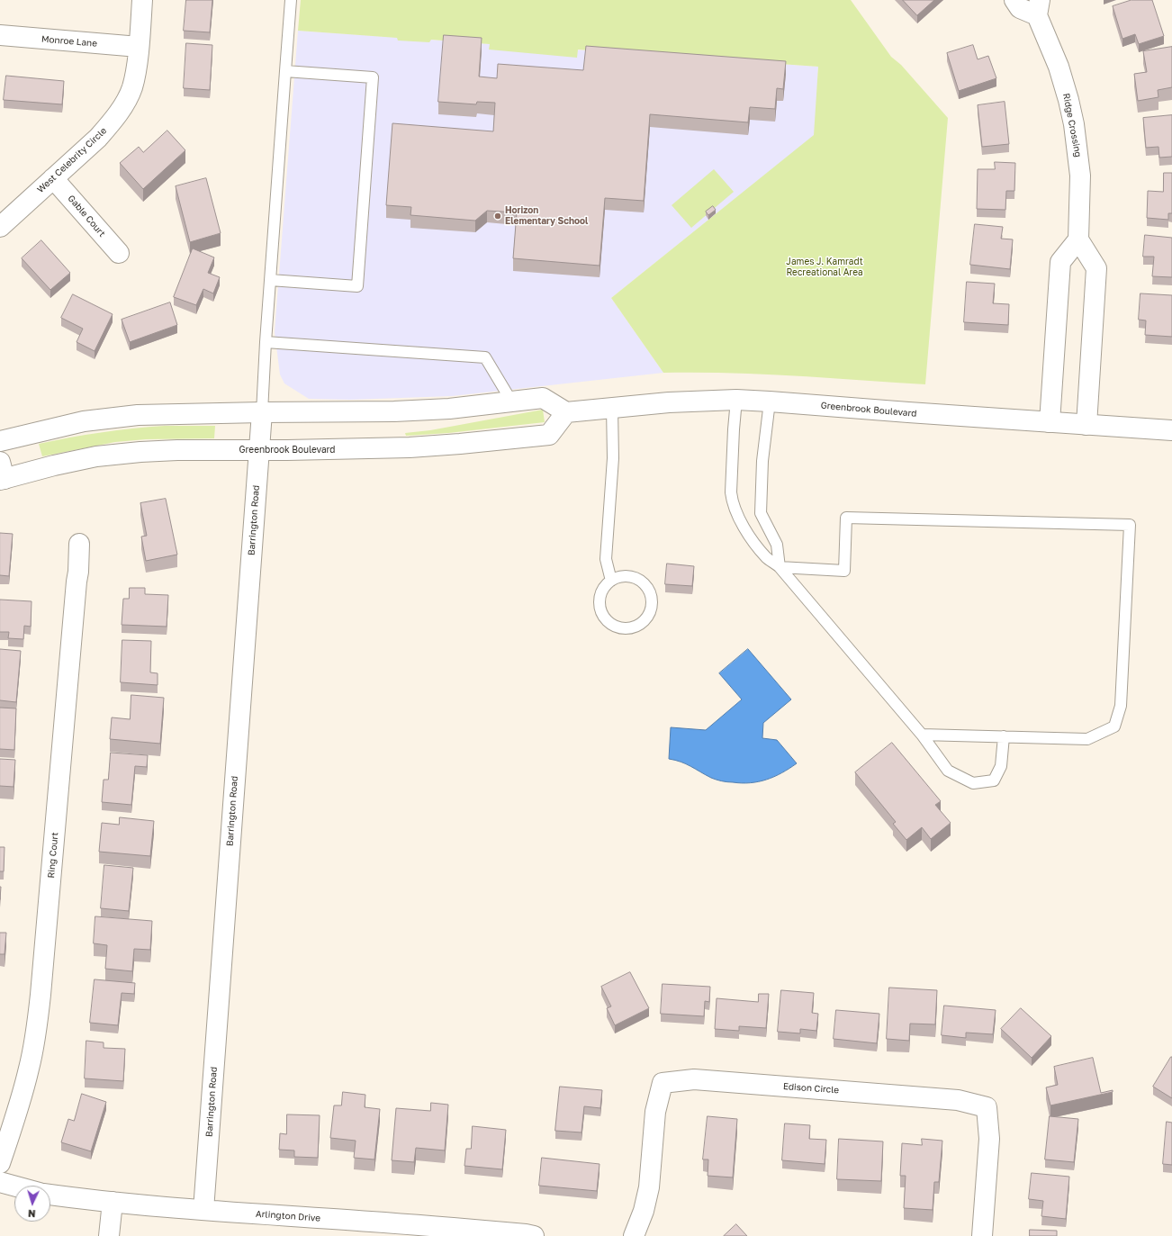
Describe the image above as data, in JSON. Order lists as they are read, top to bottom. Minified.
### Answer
{"streets":{"street":["Monroe Lane","Ridge Crossing","West Celebrity Circle","Gable Court","Greenbrook Boulevard","Barrington Road","Ring Court","Edison Circle","Arlington Drive"]},"crossings":[["Monroe Lane","West Celebrity Circle"],["West Celebrity Circle","Gable Court"],["Greenbrook Boulevard","Barrington Road"],["Barrington Road","Arlington Drive"]],"parks":["James J. Kamradt Recreational Area"],"places":["Horizon Elementary School"],"north":"bottom"}
